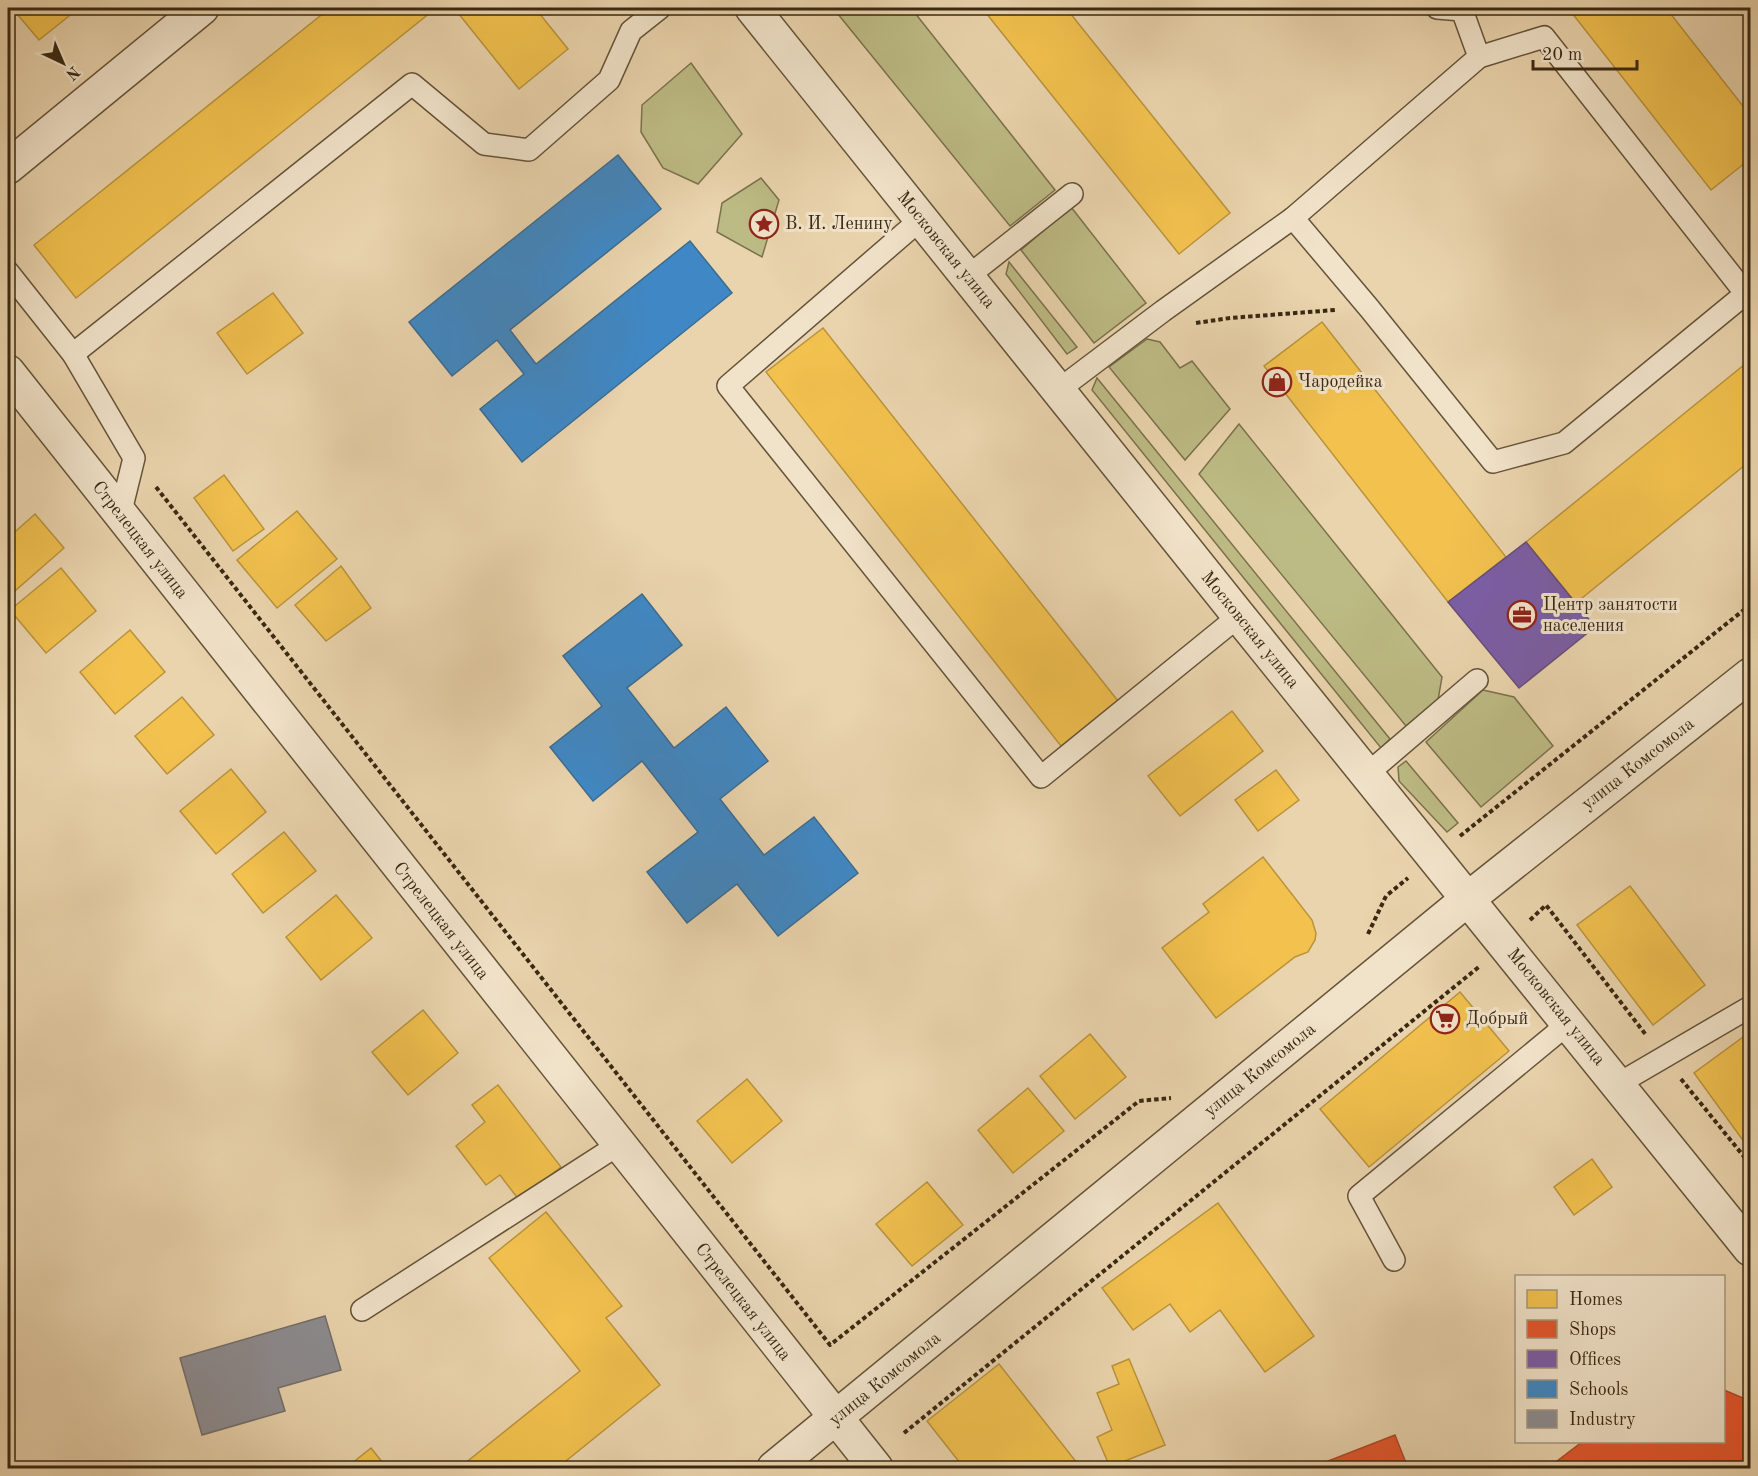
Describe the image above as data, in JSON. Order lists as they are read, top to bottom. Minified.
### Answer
{"streets":{"street":["Московская улица","Стрелецкая улица","улица Комсомола"]},"crossings":[["Московская улица","улица Комсомола"],["Стрелецкая улица","улица Комсомола"]],"places":{"place":["В. И. Ленину"],"shop":["Чародейка"],"office":["Центр занятости населения"],"supermarket":["Добрый"]},"legend":["Homes","Shops","Offices","Schools","Industry"],"scale_bar":"20 m","north":"bottom right"}
